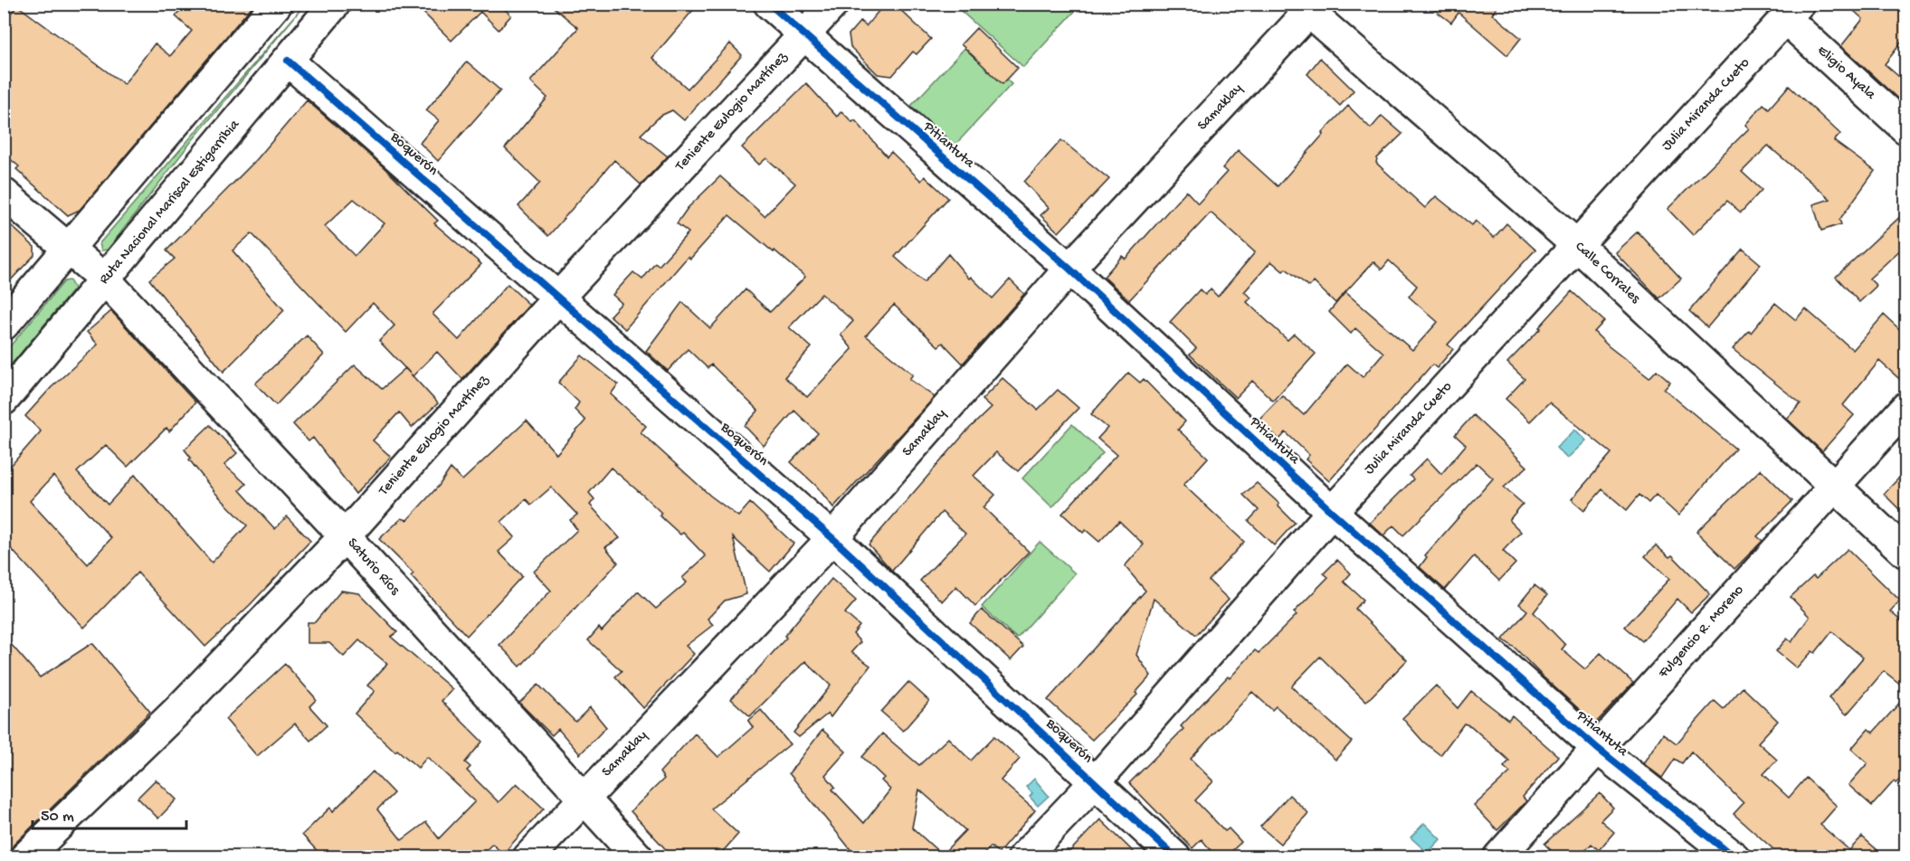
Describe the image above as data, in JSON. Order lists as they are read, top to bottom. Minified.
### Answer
{"streets":{"main road":["Eligio Ayala","Julia Miranda Cueto","Samaklay","Teniente Eulogio Martínez","Pitiantuta","Boquerón","Ruta Nacional Mariscal Estigarribia","Calle Corrales","Saturio Ríos","Fulgencio R. Moreno"]},"crossings":[["Eligio Ayala","Julia Miranda Cueto"],["Julia Miranda Cueto","Pitiantuta"],["Julia Miranda Cueto","Boquerón"],["Julia Miranda Cueto","Calle Corrales"],["Samaklay","Pitiantuta"],["Samaklay","Boquerón"],["Samaklay","Calle Corrales"],["Samaklay","Saturio Ríos"],["Teniente Eulogio Martínez","Pitiantuta"],["Teniente Eulogio Martínez","Boquerón"],["Teniente Eulogio Martínez","Saturio Ríos"],["Pitiantuta","Fulgencio R. Moreno"],["Boquerón","Ruta Nacional Mariscal Estigarribia"],["Ruta Nacional Mariscal Estigarribia","Saturio Ríos"],["Calle Corrales","Fulgencio R. Moreno"]],"scale_bar":"50 m"}
